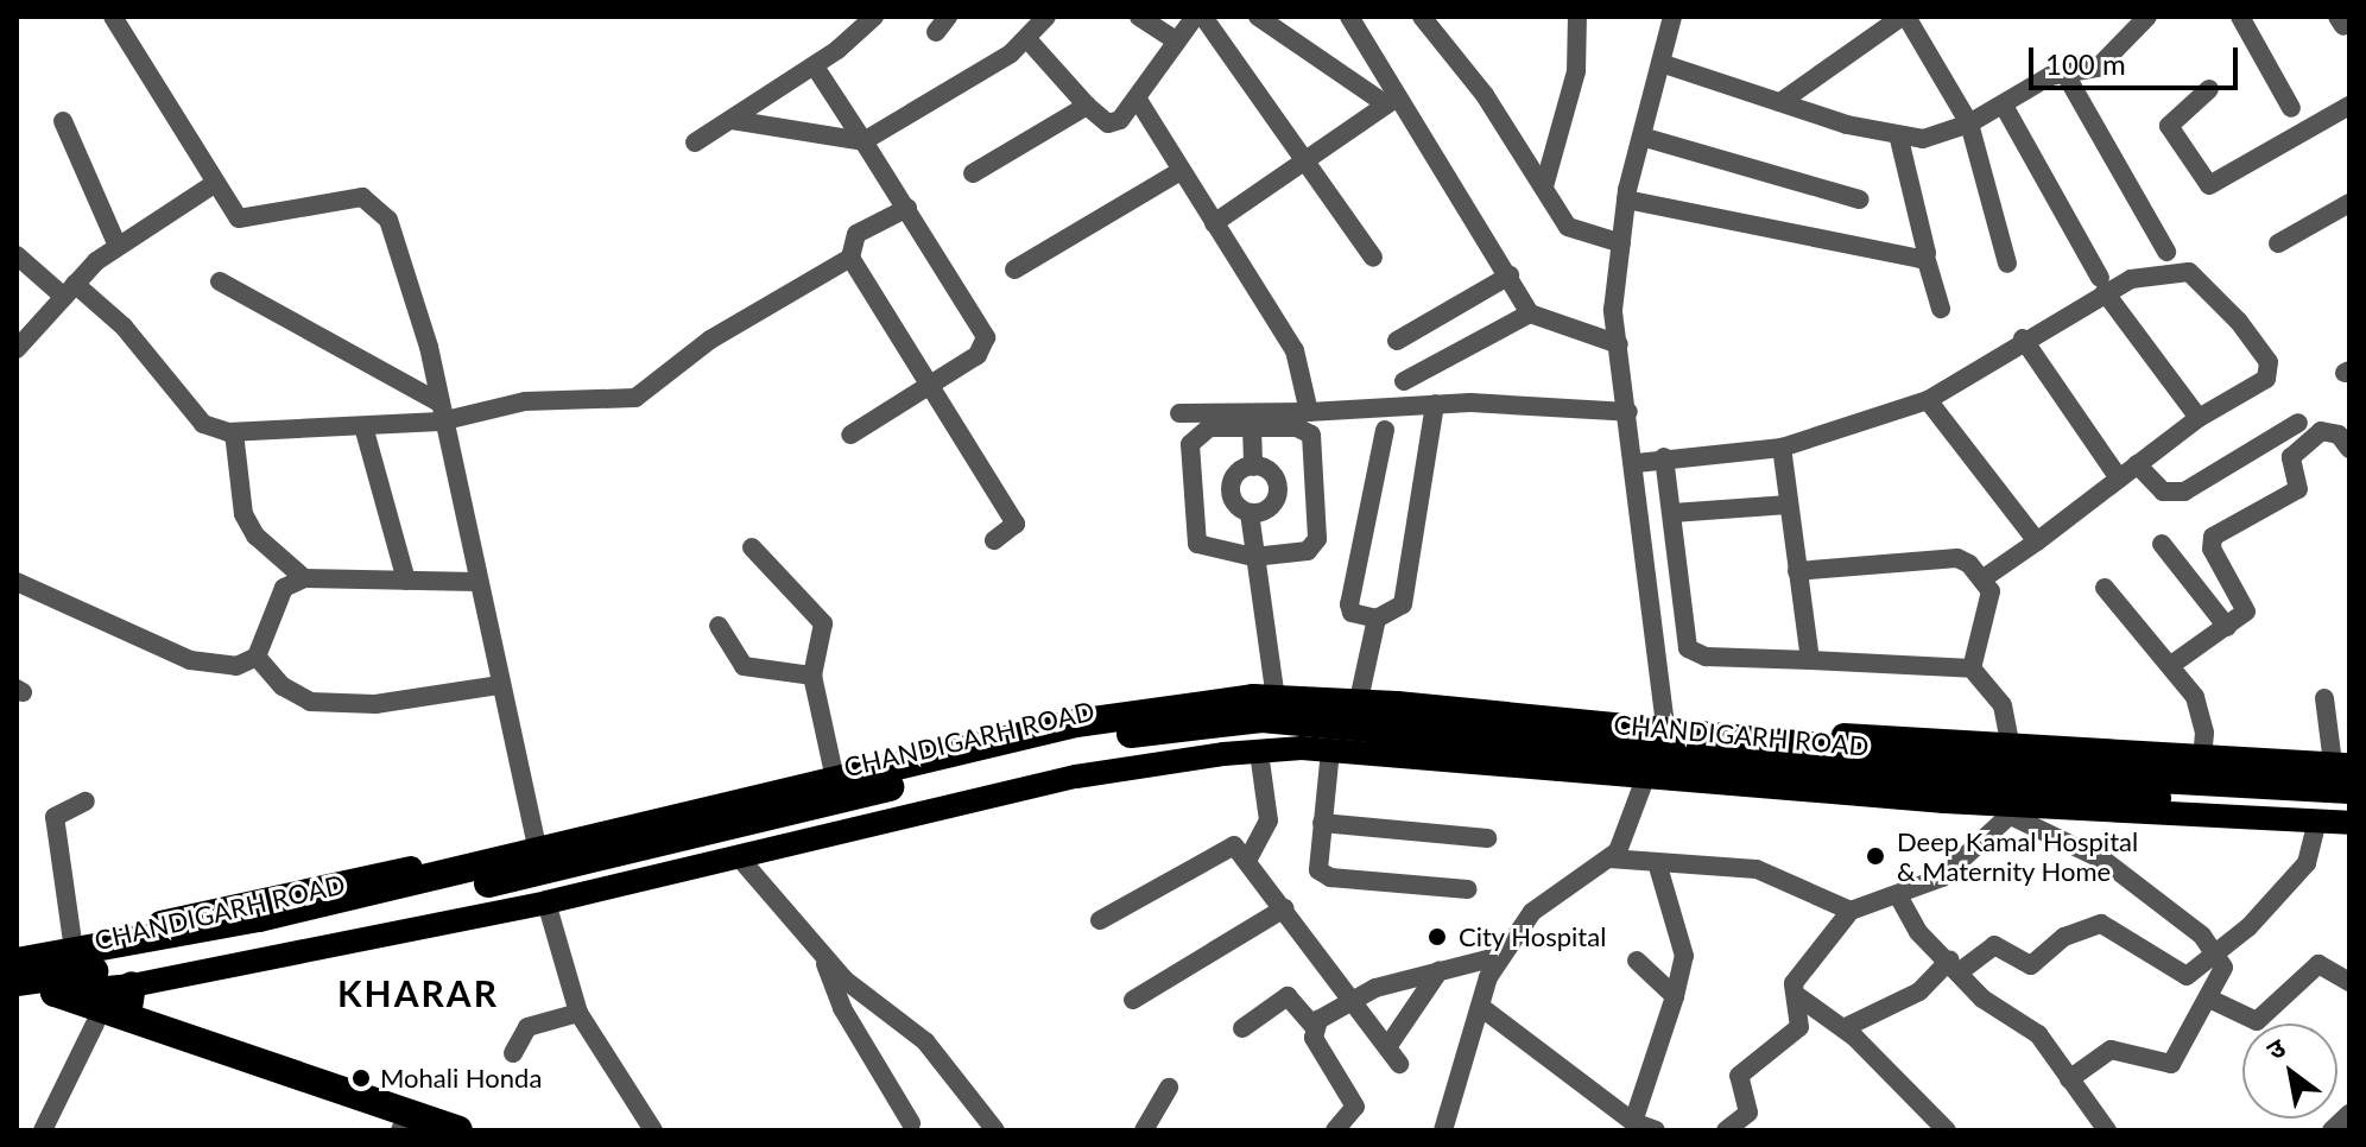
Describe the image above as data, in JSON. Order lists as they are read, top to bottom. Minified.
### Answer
{"streets":{"highway":["CHANDIGARH ROAD"]},"districts":["KHARAR"],"places":["Deep Kamal Hospital & Maternity Home","City Hospital","Mohali Honda"],"scale_bar":"100 m","north":"top left"}
